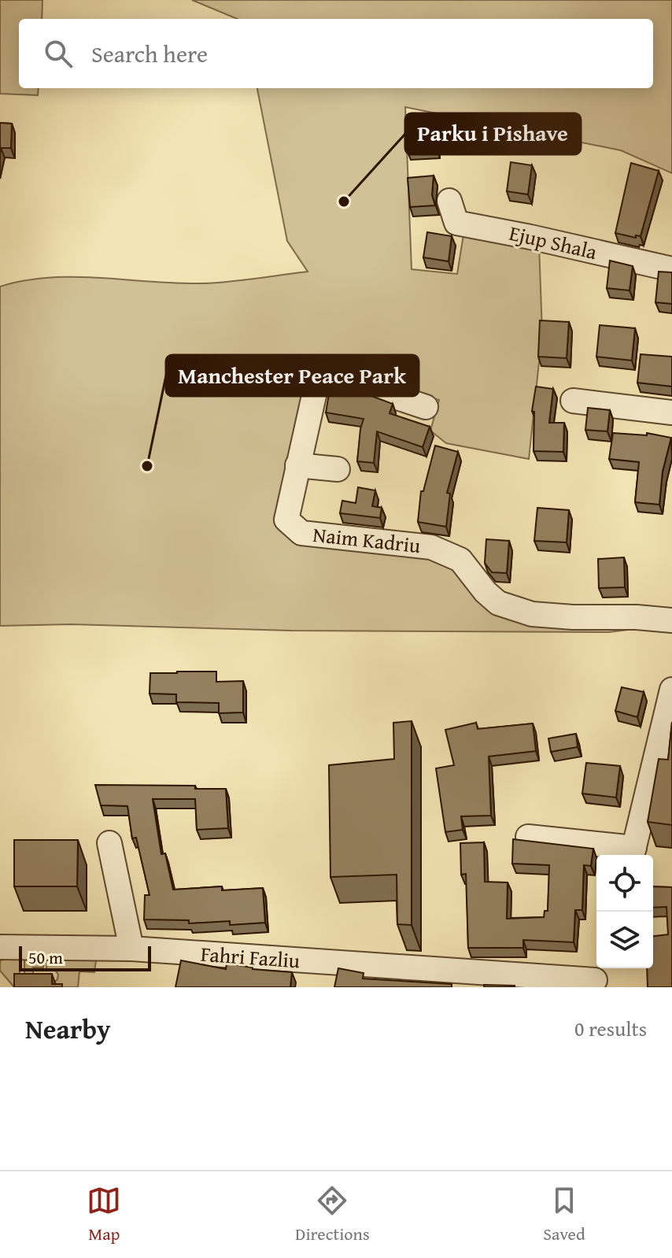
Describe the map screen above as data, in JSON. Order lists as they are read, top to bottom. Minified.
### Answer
{"streets":{"street":["Ejup Shala","Naim Kadriu","Fahri Fazliu"]},"places":["Parku i Pishave","Manchester Peace Park"],"scale_bar":"50 m","page":{"search":"Search here","scale":"50 m","heading":["Nearby","0 results"],"nav":["Map","Directions","Saved"]}}
